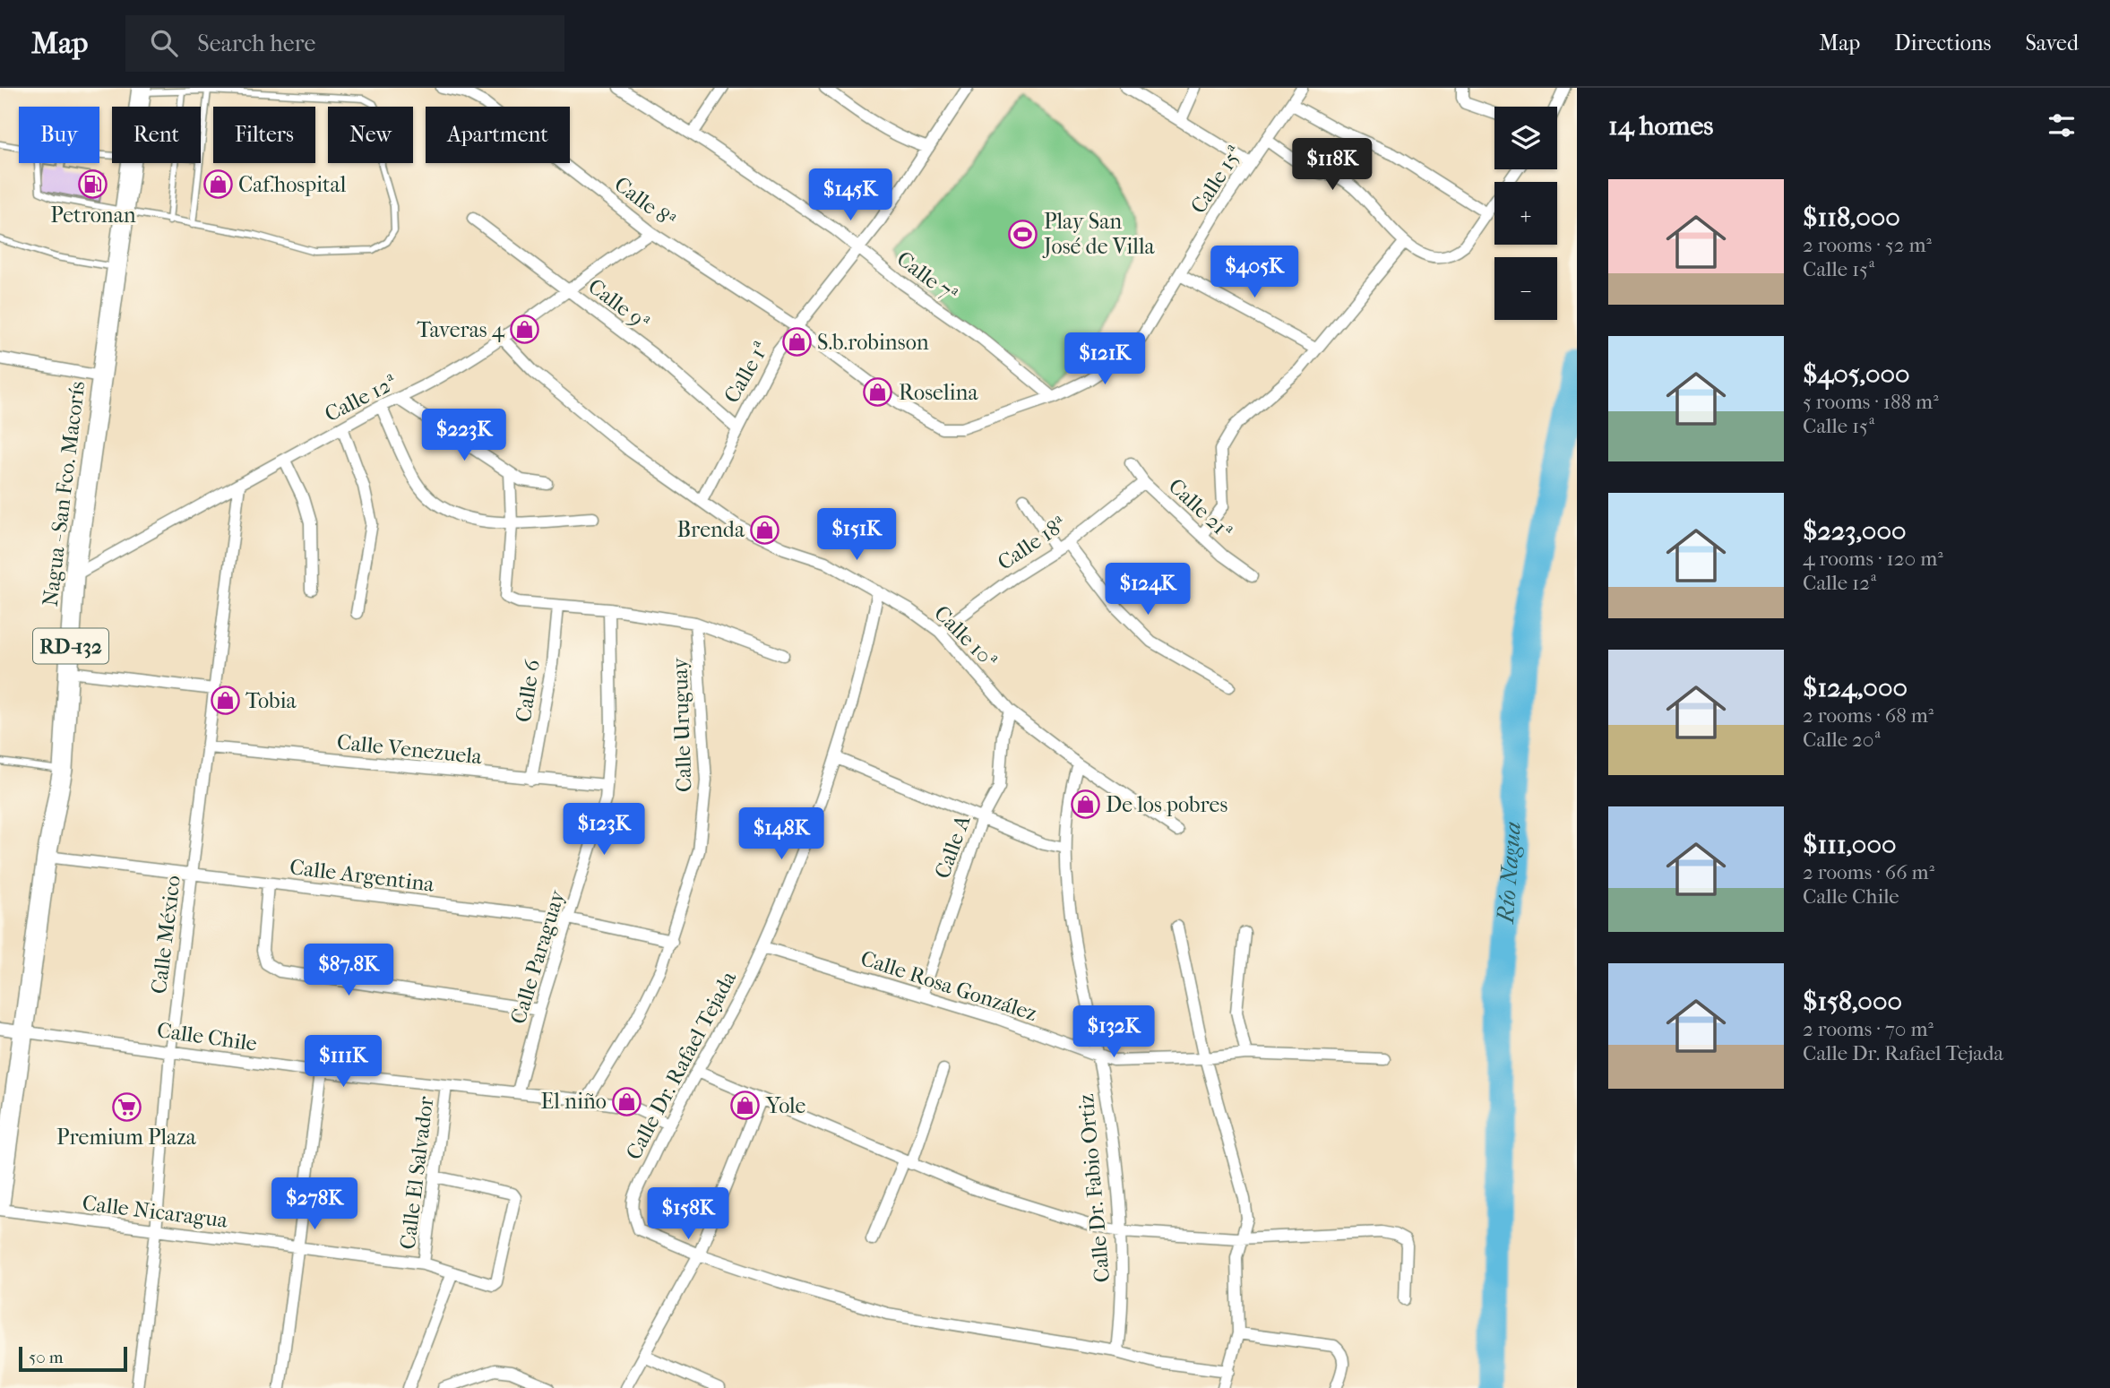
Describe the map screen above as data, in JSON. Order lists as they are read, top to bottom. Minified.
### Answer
{"streets":{"main road":["Nagua - San Fco. Macorís","RD-132"],"street":["Calle 15ª","Calle 8ª","Calle 7ª","Calle 9ª","Calle 1ª","Calle 12ª","Calle 21ª","Calle 18ª","Calle 10ª","Calle 6","Calle Uruguay","Calle Venezuela","Calle A","Calle Argentina","Calle México","Calle Paraguay","Calle Rosa González","Calle Chile","Calle Dr. Rafael Tejada","Calle El Salvador","Calle Dr. Fabio Ortiz","Calle Nicaragua"]},"crossings":[["Calle 15ª","Calle 8ª"],["Calle 15ª","Calle 7ª"],["Calle 15ª","Calle 1ª"],["Calle 8ª","Calle 1ª"],["Calle 8ª","Calle 12ª"],["Calle 7ª","Calle 1ª"],["Calle 9ª","Calle 1ª"],["Calle 9ª","Calle 12ª"],["Calle 1ª","Calle 10ª"],["Calle 12ª","Nagua - San Fco. Macorís"],["Calle 12ª","Calle 10ª"],["Calle 12ª","Calle México"],["Nagua - San Fco. Macorís","Calle Argentina"],["Nagua - San Fco. Macorís","Calle Chile"],["Calle 21ª","Calle 18ª"],["Calle 18ª","Calle 10ª"],["Calle 10ª","Calle A"],["Calle 10ª","Calle Dr. Rafael Tejada"],["Calle 10ª","Calle Dr. Fabio Ortiz"],["Calle 6","Calle Venezuela"],["Calle Uruguay","Calle Argentina"],["Calle Uruguay","Calle Chile"],["Calle Venezuela","Calle México"],["Calle Venezuela","Calle Paraguay"],["Calle A","Calle Rosa González"],["Calle Argentina","Calle México"],["Calle Argentina","Calle Paraguay"],["Calle México","Calle Chile"],["Calle México","Calle Nicaragua"],["Calle Paraguay","Calle Chile"],["Calle Rosa González","Calle Dr. Rafael Tejada"],["Calle Rosa González","Calle Dr. Fabio Ortiz"],["Calle Chile","Calle Dr. Rafael Tejada"],["Calle Chile","Calle El Salvador"],["Calle Dr. Rafael Tejada","Calle Dr. Fabio Ortiz"],["Calle El Salvador","Calle Nicaragua"]],"water":["Río Nagua"],"places":{"fuel station":["Petronan"],"shop":["Caf.hospital","Taveras 4","S.b.robinson","Roselina","Brenda","Tobia","De los pobres","El niño","Yole"],"sports":["Play San José de Villa"],"supermarket":["Premium Plaza"]},"scale_bar":"50 m","page":{"header":"Map","search":"Search here","nav":["Map","Directions","Saved"],"heading":"14 homes","map_buttons":["+","−"],"chip":["Buy","Rent","Filters","New","Apartment"],"price":["$118K","$145K","$405K","$121K","$223K","$151K","$124K","$123K","$148K","$87.8K","$132K","$111K","$278K","$158K"],"list":[{"name":"$118,000","note":"2 rooms · 52 m² · Calle 15ª"},{"name":"$405,000","note":"5 rooms · 188 m² · Calle 15ª"},{"name":"$223,000","note":"4 rooms · 120 m² · Calle 12ª"},{"name":"$124,000","note":"2 rooms · 68 m² · Calle 20ª"},{"name":"$111,000","note":"2 rooms · 66 m² · Calle Chile"},{"name":"$158,000","note":"2 rooms · 70 m² · Calle Dr. Rafael Tejada"}],"scale":"50 m"}}
